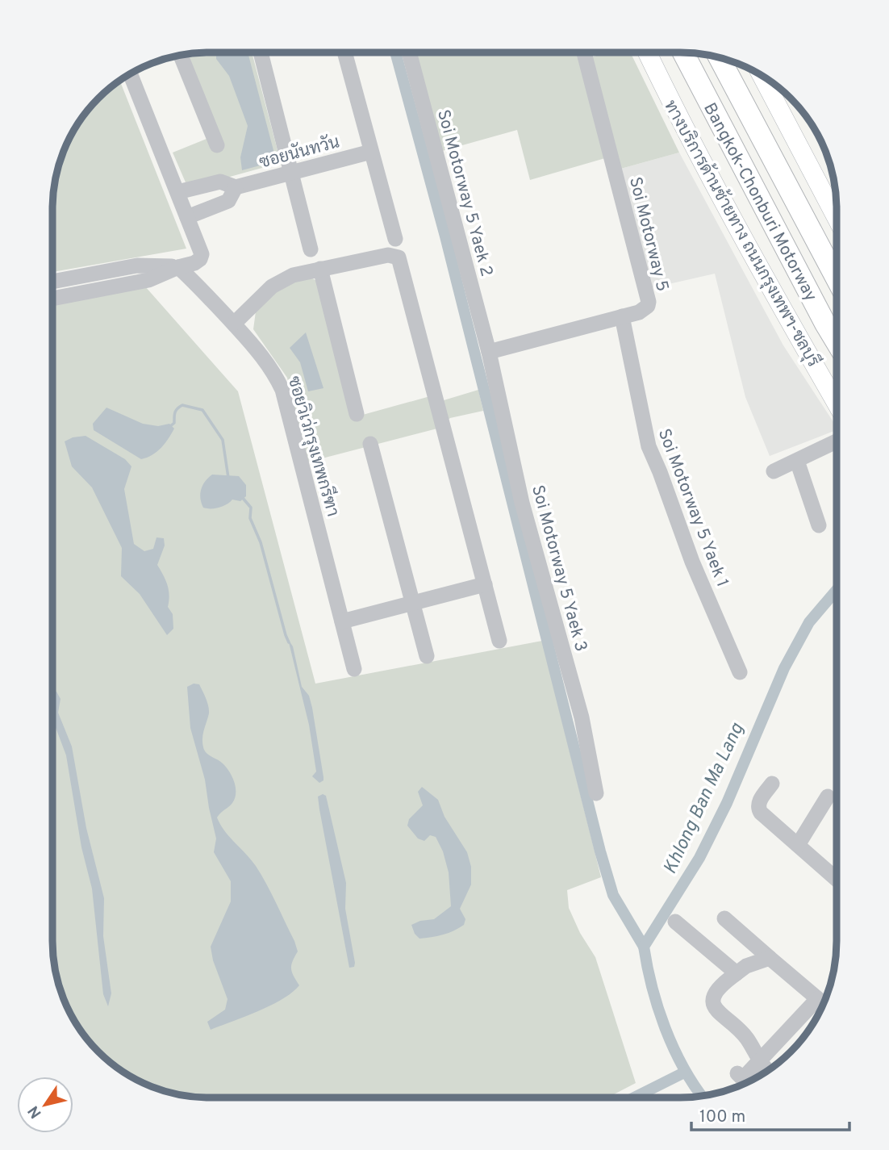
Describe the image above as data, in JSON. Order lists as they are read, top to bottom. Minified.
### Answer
{"streets":{"highway":["Bangkok-Chonburi Motorway"],"main road":["ทางบริการด้านซ้ายทาง ถนนกรุงเทพฯ-ชลบุรี"],"street":["ซอยนันทวัน","Soi Motorway 5 Yaek 2","Soi Motorway 5","ซอยวิเว่กรุงเทพกรีฑา","Soi Motorway 5 Yaek 1","Soi Motorway 5 Yaek 3"]},"crossings":[["Soi Motorway 5 Yaek 2","Soi Motorway 5"],["Soi Motorway 5 Yaek 2","Soi Motorway 5 Yaek 3"],["Soi Motorway 5","Soi Motorway 5 Yaek 1"],["Soi Motorway 5","Soi Motorway 5 Yaek 3"]],"water":["Khlong Ban Ma Lang"],"scale_bar":"100 m","north":"bottom left"}
